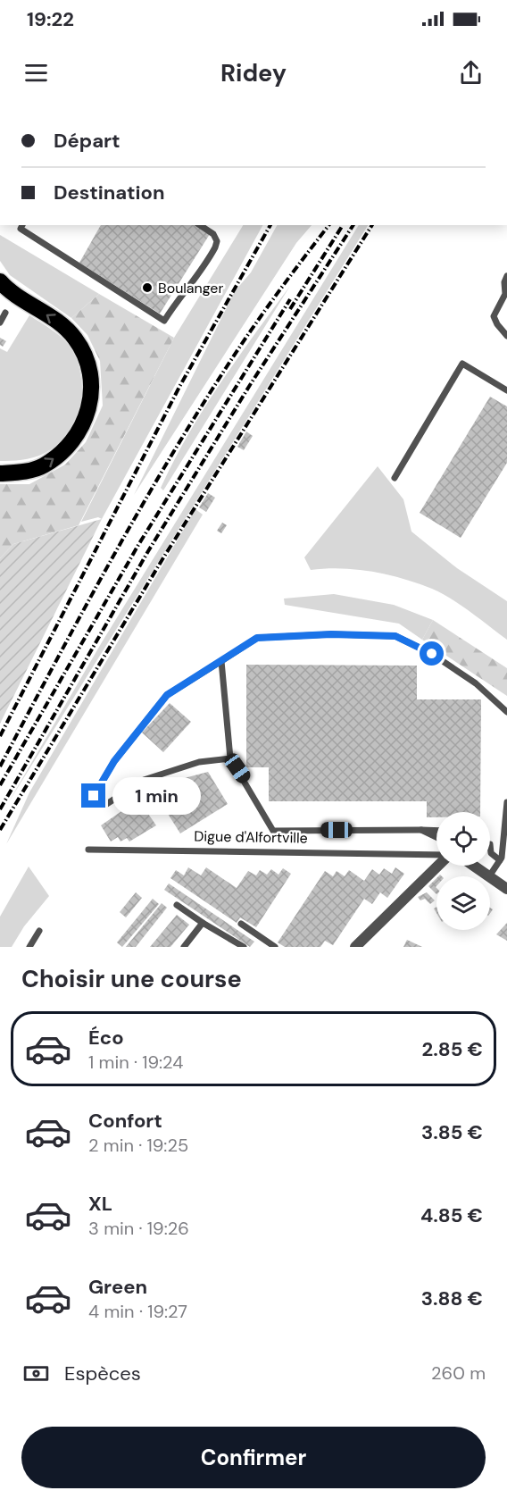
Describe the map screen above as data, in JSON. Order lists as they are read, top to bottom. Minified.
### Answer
{"streets":{"lane":["Digue d'Alfortville"]},"places":["Boulanger"],"page":{"status":"19:22","header":"Ridey","banner":["Départ","Destination"],"bubble":"1 min","heading":"Choisir une course","list":[{"name":"Éco","note":"1 min · 19:24","value":"2.85 €"},{"name":"Confort","note":"2 min · 19:25","value":"3.85 €"},{"name":"XL","note":"3 min · 19:26","value":"4.85 €"},{"name":"Green","note":"4 min · 19:27","value":"3.88 €"}],"pay":["Espèces","260 m"],"buttons":"Confirmer"}}
